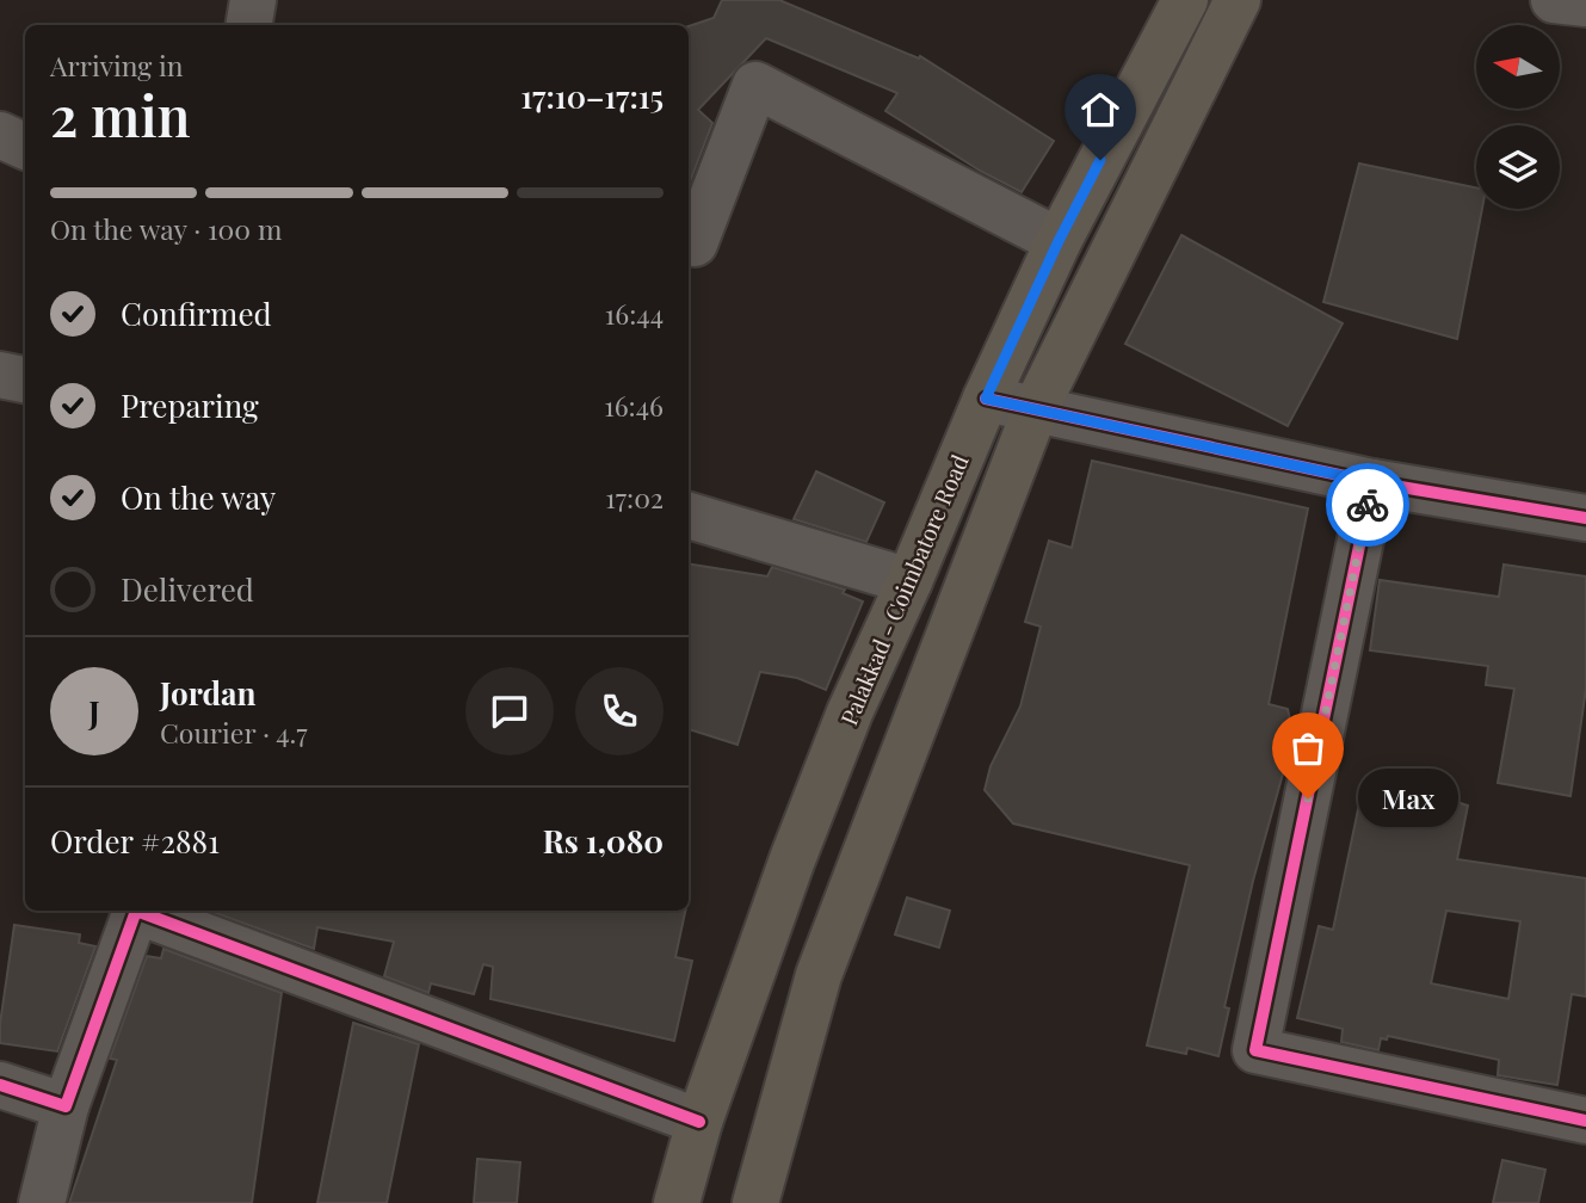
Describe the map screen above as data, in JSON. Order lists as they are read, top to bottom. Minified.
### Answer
{"streets":{"main road":["Palakkad - Coimbatore Road"]},"places":["Max"],"north":"left","page":{"heading":["2 min","Arriving in","17:10–17:15"],"panel":["Jordan","Courier · 4.7","Order #2881","Rs 1,080"],"bar":"On the way · 100 m","list":[["Confirmed","16:44"],["Preparing","16:46"],["On the way","17:02"],"Delivered"],"round":"J","bubble":"Max"}}
